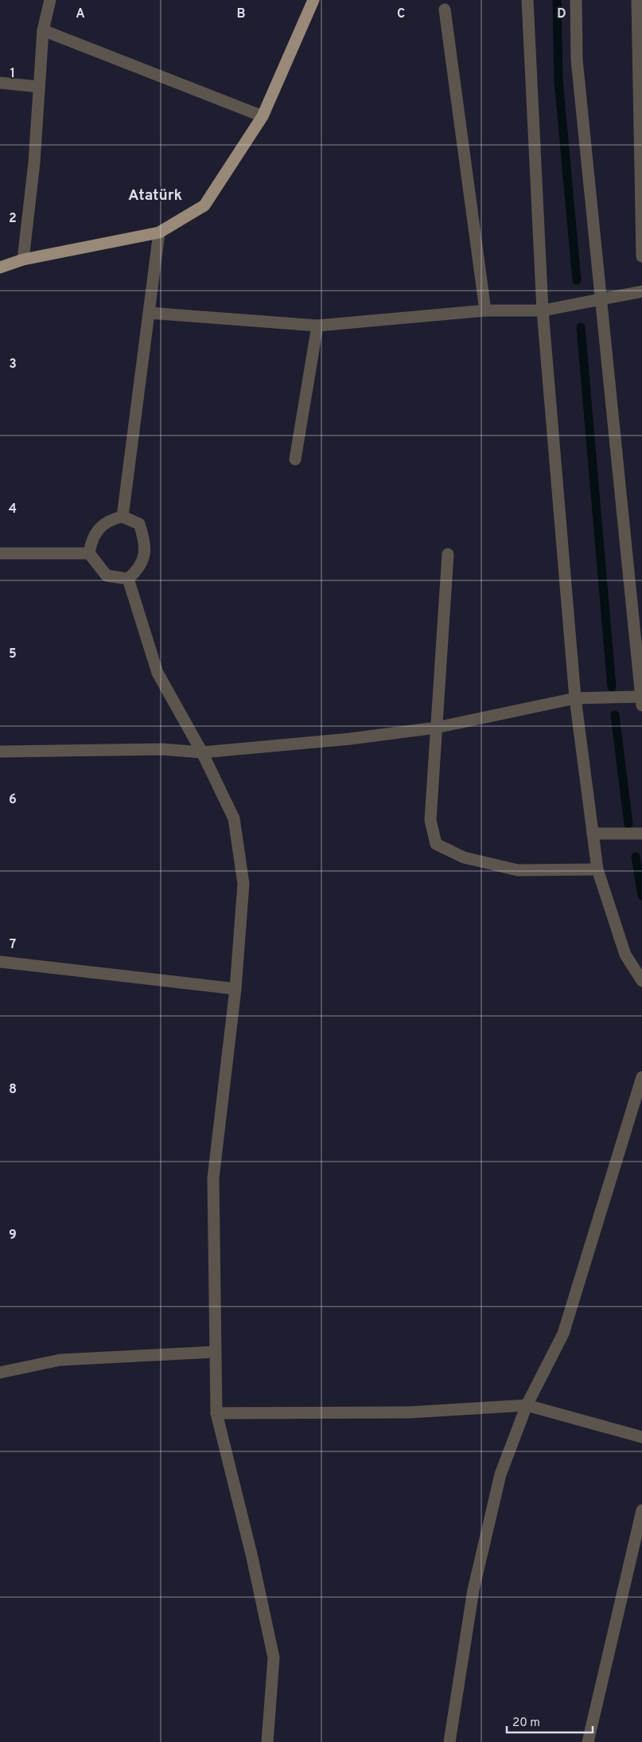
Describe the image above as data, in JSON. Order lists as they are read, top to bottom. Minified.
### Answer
{"districts":["Atatürk"],"scale_bar":"20 m","grid":{"columns":["A","B","C","D"],"rows":["1","2","3","4","5","6","7","8","9"]}}
